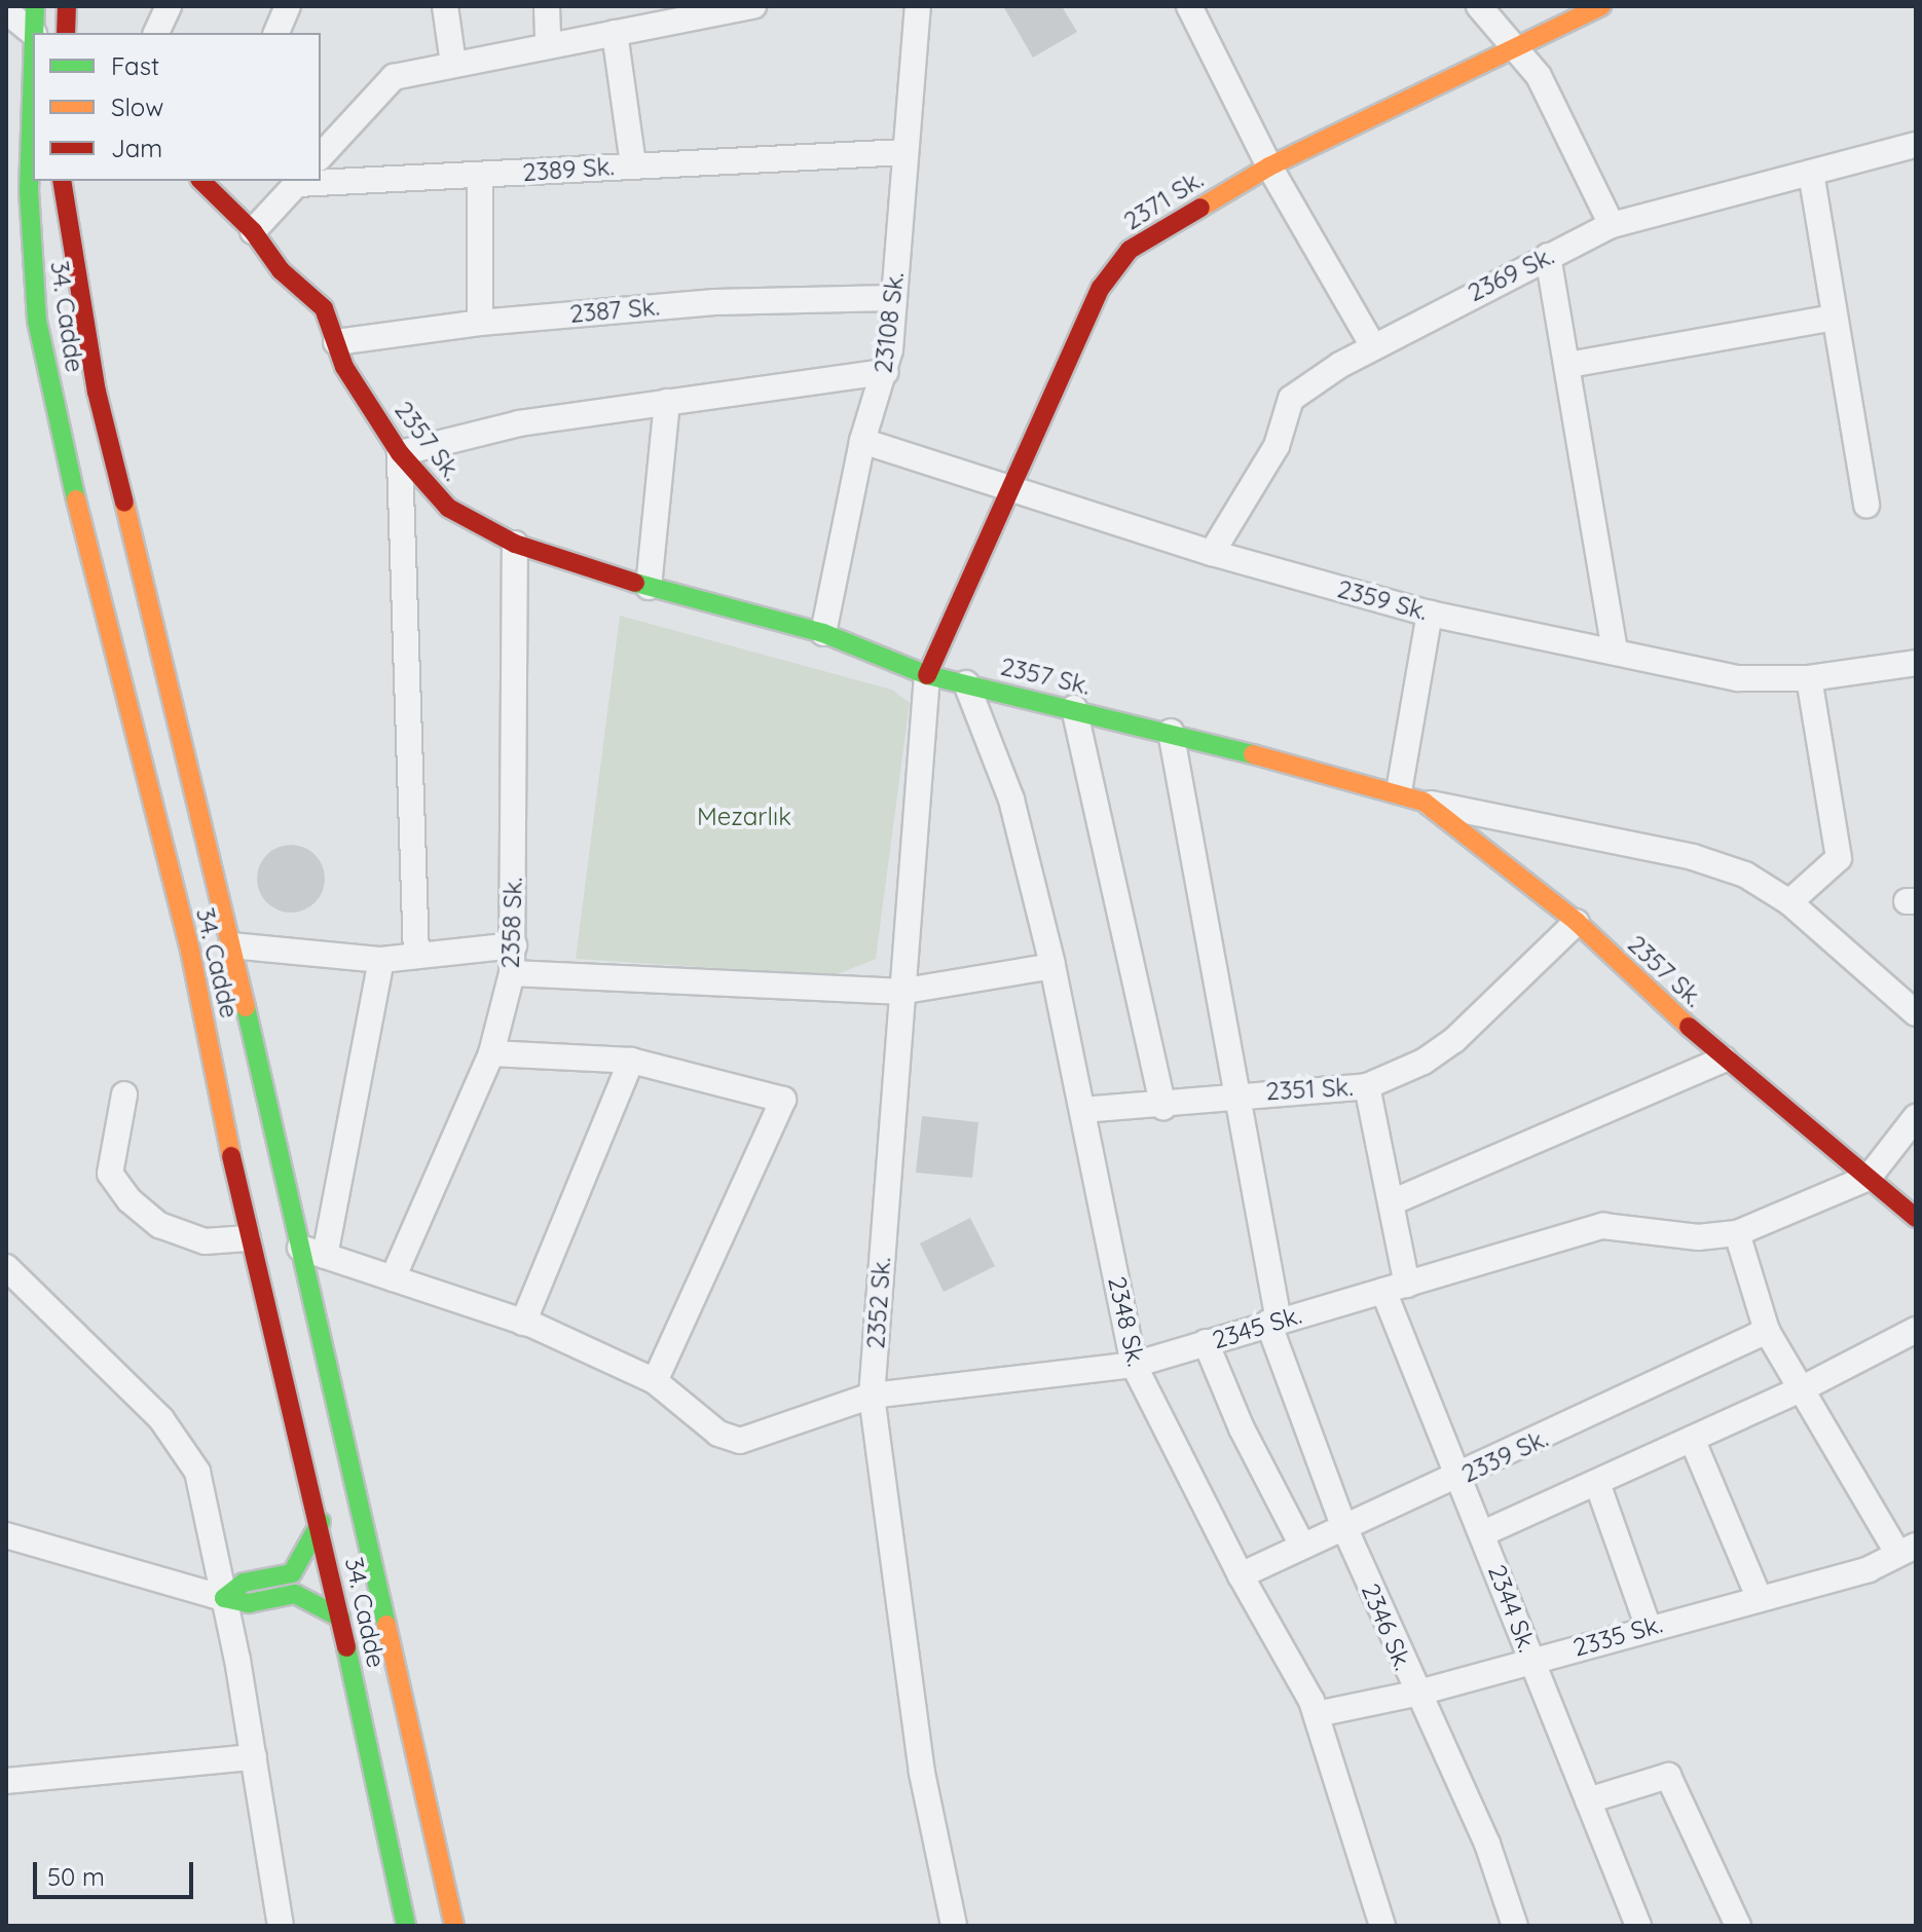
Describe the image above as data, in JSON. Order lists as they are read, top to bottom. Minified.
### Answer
{"streets":{"main road":["2371 Sk.","34. Cadde","2357 Sk."],"street":["2389 Sk.","2369 Sk.","2387 Sk.","23108 Sk.","2359 Sk.","2358 Sk.","2351 Sk.","2352 Sk.","2348 Sk.","2345 Sk.","2339 Sk.","2344 Sk.","2346 Sk.","2335 Sk."]},"crossings":[["2389 Sk.","23108 Sk."],["2389 Sk.","2357 Sk."],["2371 Sk.","2357 Sk."],["2371 Sk.","2359 Sk."],["2371 Sk.","2352 Sk."],["2369 Sk.","2359 Sk."],["2387 Sk.","23108 Sk."],["2387 Sk.","2357 Sk."],["34. Cadde","2345 Sk."],["23108 Sk.","2357 Sk."],["23108 Sk.","2359 Sk."],["2357 Sk.","2358 Sk."],["2357 Sk.","2351 Sk."],["2357 Sk.","2352 Sk."],["2357 Sk.","2348 Sk."],["2357 Sk.","2345 Sk."],["2357 Sk.","2346 Sk."],["2358 Sk.","2345 Sk."],["2351 Sk.","2348 Sk."],["2351 Sk.","2344 Sk."],["2351 Sk.","2346 Sk."],["2352 Sk.","2345 Sk."],["2348 Sk.","2345 Sk."],["2348 Sk.","2339 Sk."],["2348 Sk.","2335 Sk."],["2345 Sk.","2344 Sk."],["2345 Sk.","2346 Sk."],["2339 Sk.","2344 Sk."],["2339 Sk.","2346 Sk."],["2344 Sk.","2335 Sk."],["2346 Sk.","2335 Sk."]],"parks":["Mezarlık"],"legend":["Fast","Slow","Jam"],"scale_bar":"50 m"}
